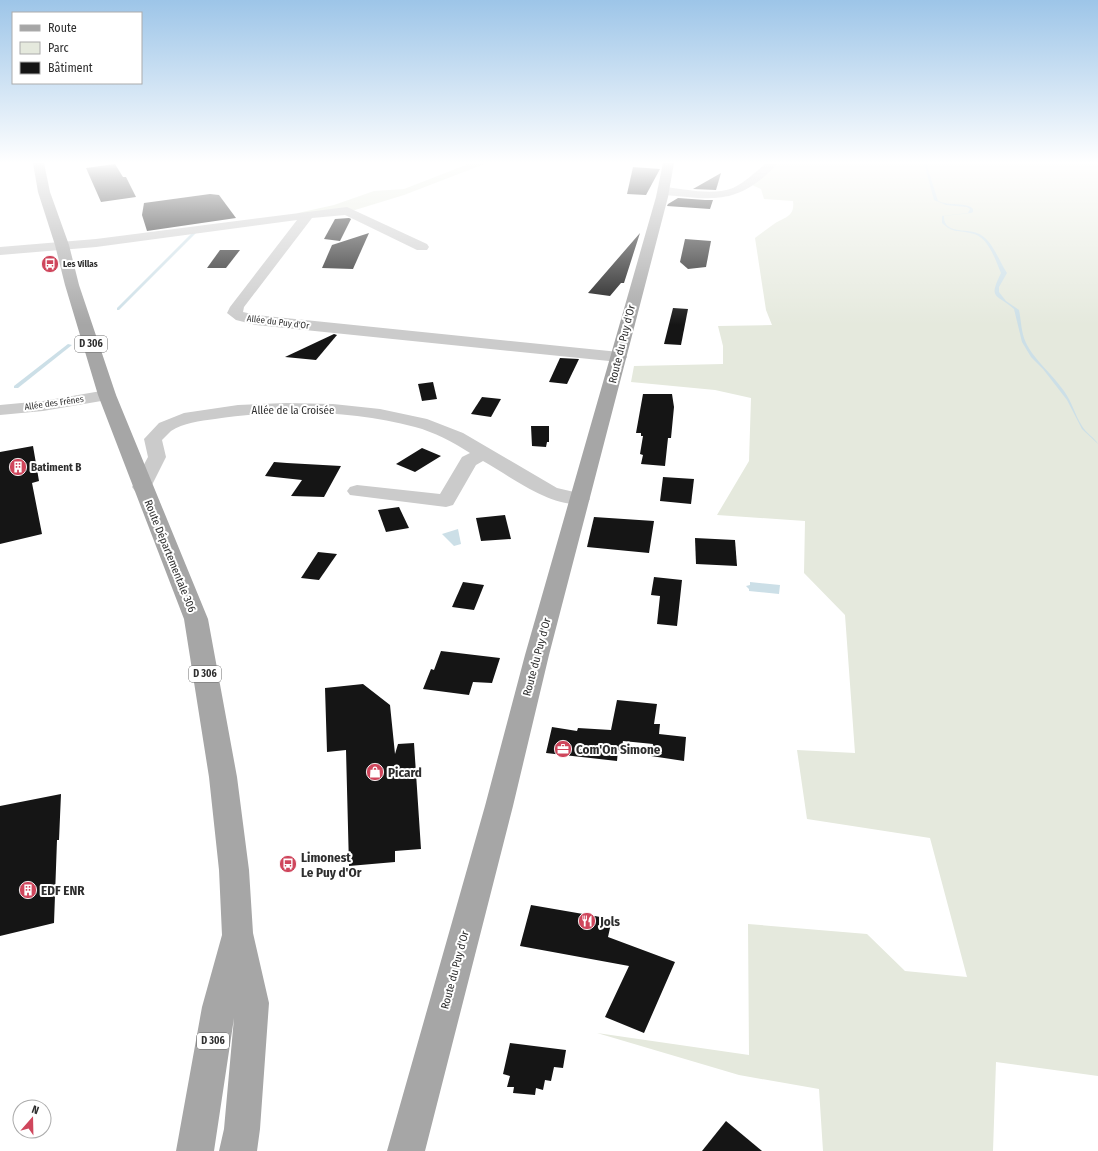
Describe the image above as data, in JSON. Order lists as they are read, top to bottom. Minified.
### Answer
{"streets":{"main road":["D 306","Route du Puy d'Or","Route Départementale 306"],"street":["Allée du Puy d'Or","Allée des Frênes","Allée de la Croisée"]},"crossings":[["Allée du Puy d'Or","Route du Puy d'Or"],["Route du Puy d'Or","Allée de la Croisée"],["Allée des Frênes","Route Départementale 306"],["Allée de la Croisée","Route Départementale 306"]],"places":{"bus stop":["Les Villas","Limonest Le Puy d'Or"],"building":["Batiment B","EDF ENR"],"office":["Com'On Simone"],"shop":["Picard"],"restaurant":["Jols"]},"legend":["Route","Parc","Bâtiment"],"north":"top"}
